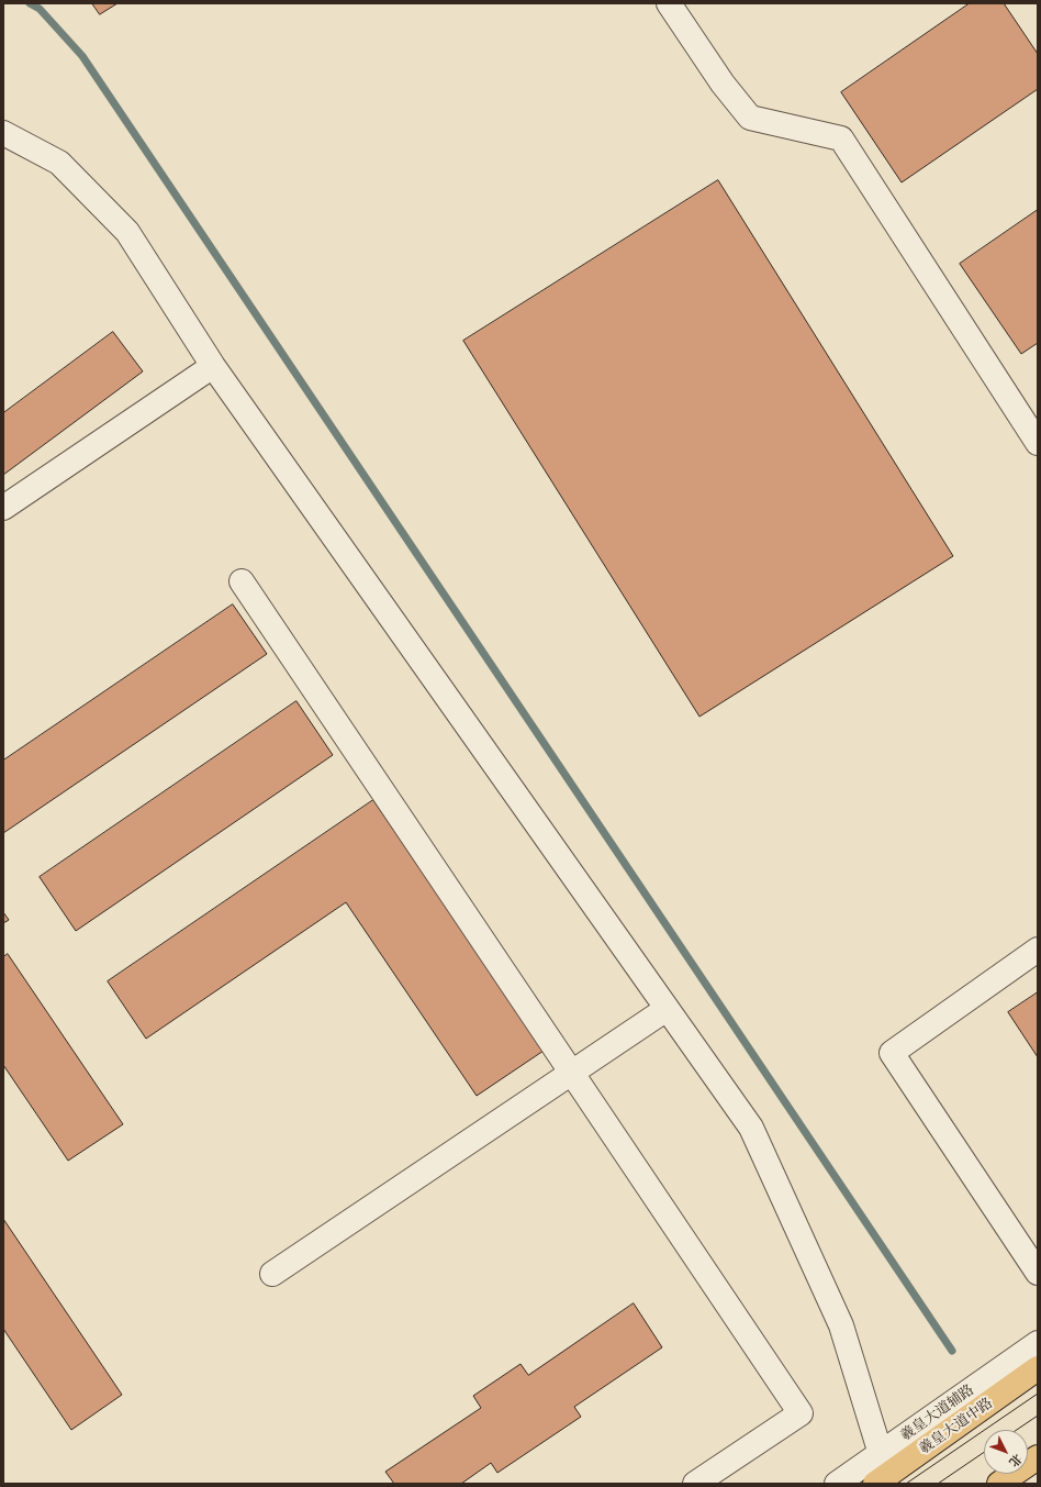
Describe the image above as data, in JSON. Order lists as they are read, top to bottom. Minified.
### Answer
{"streets":{"main road":["羲皇大道中路"],"street":["羲皇大道辅路"]},"crossings":[["羲皇大道辅路","羲皇大道中路"]],"north":"bottom right"}
